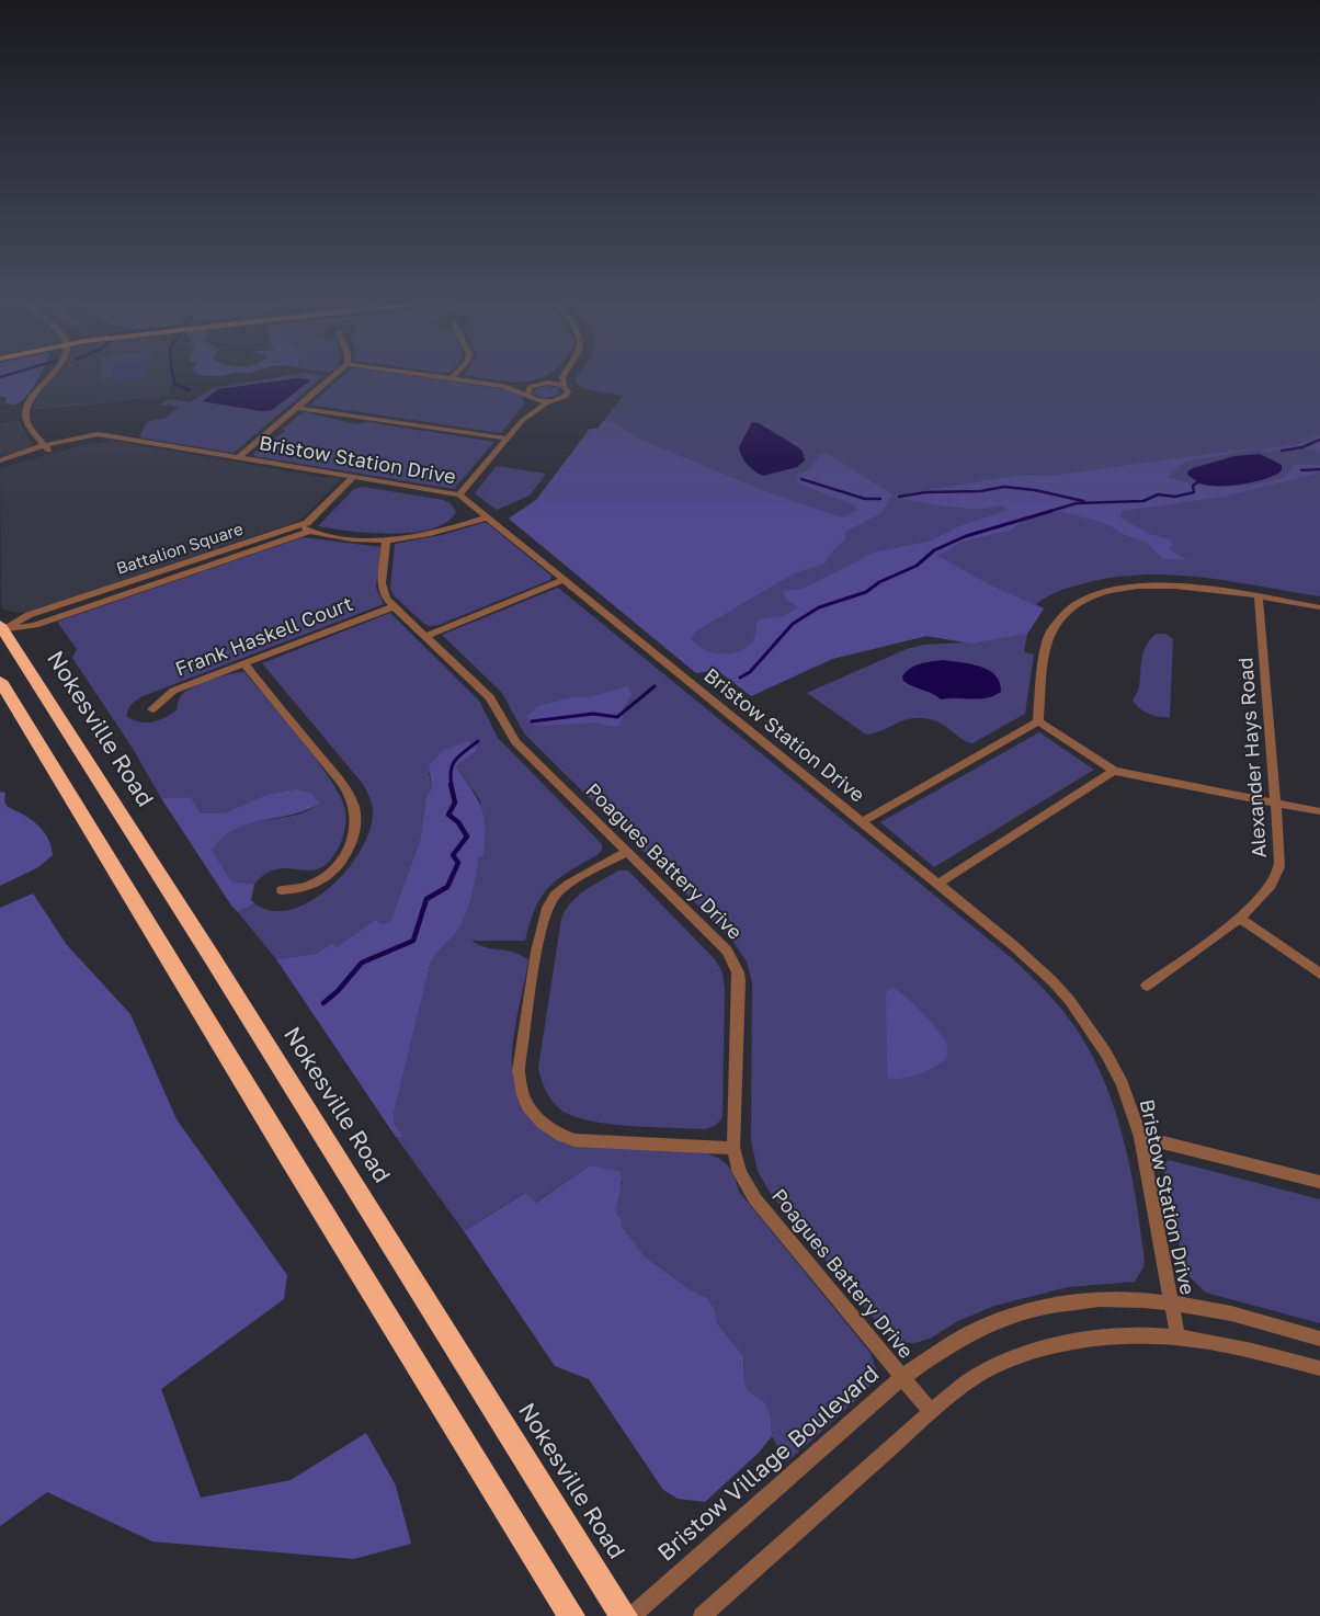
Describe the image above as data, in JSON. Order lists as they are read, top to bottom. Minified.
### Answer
{"streets":{"highway":["Nokesville Road"],"street":["Bristow Station Drive","Battalion Square","Frank Haskell Court","Alexander Hays Road","Poagues Battery Drive","Bristow Village Boulevard"]},"crossings":[["Bristow Station Drive","Battalion Square"],["Bristow Station Drive","Bristow Village Boulevard"],["Battalion Square","Nokesville Road"],["Frank Haskell Court","Poagues Battery Drive"],["Poagues Battery Drive","Bristow Village Boulevard"]]}
